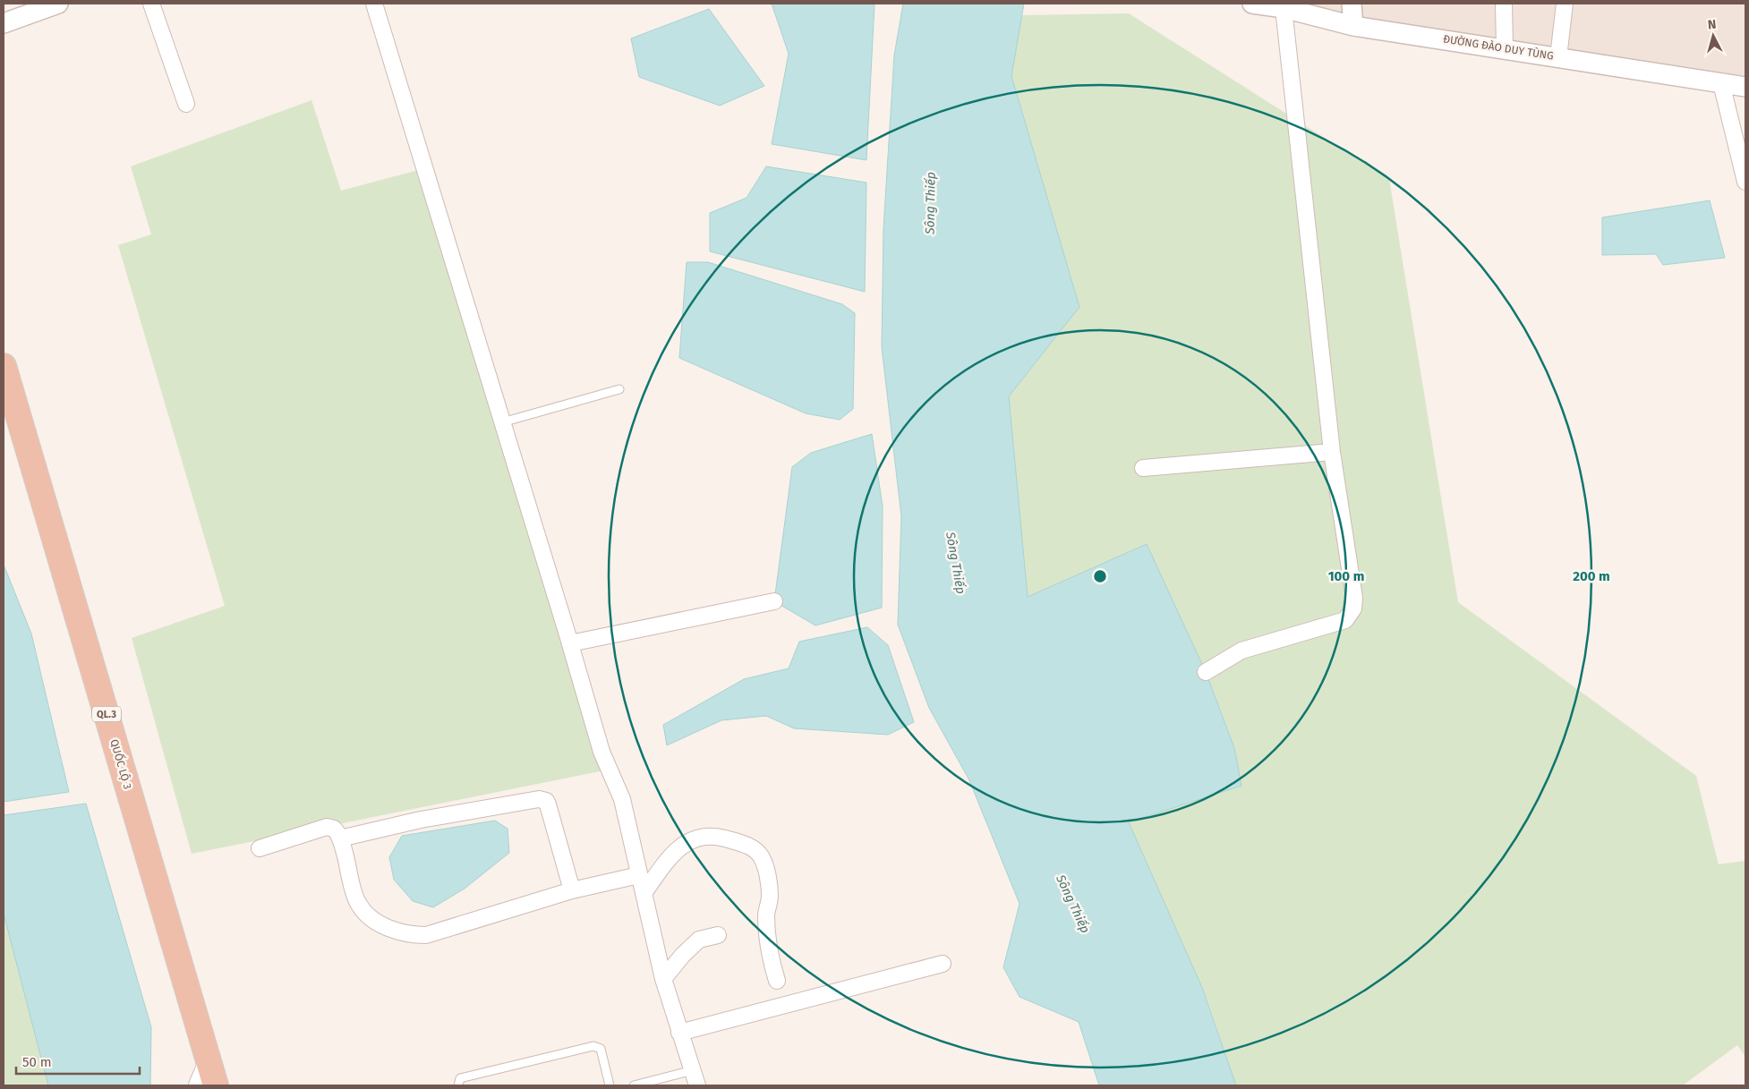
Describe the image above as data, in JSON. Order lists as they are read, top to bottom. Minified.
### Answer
{"streets":{"highway":["QL.3","QUỐC LỘ 3"],"street":["ĐƯỜNG ĐÀO DUY TÙNG"]},"water":["Sông Thiếp"],"scale_bar":"50 m","north":"top","rings":["100 m","200 m"]}
